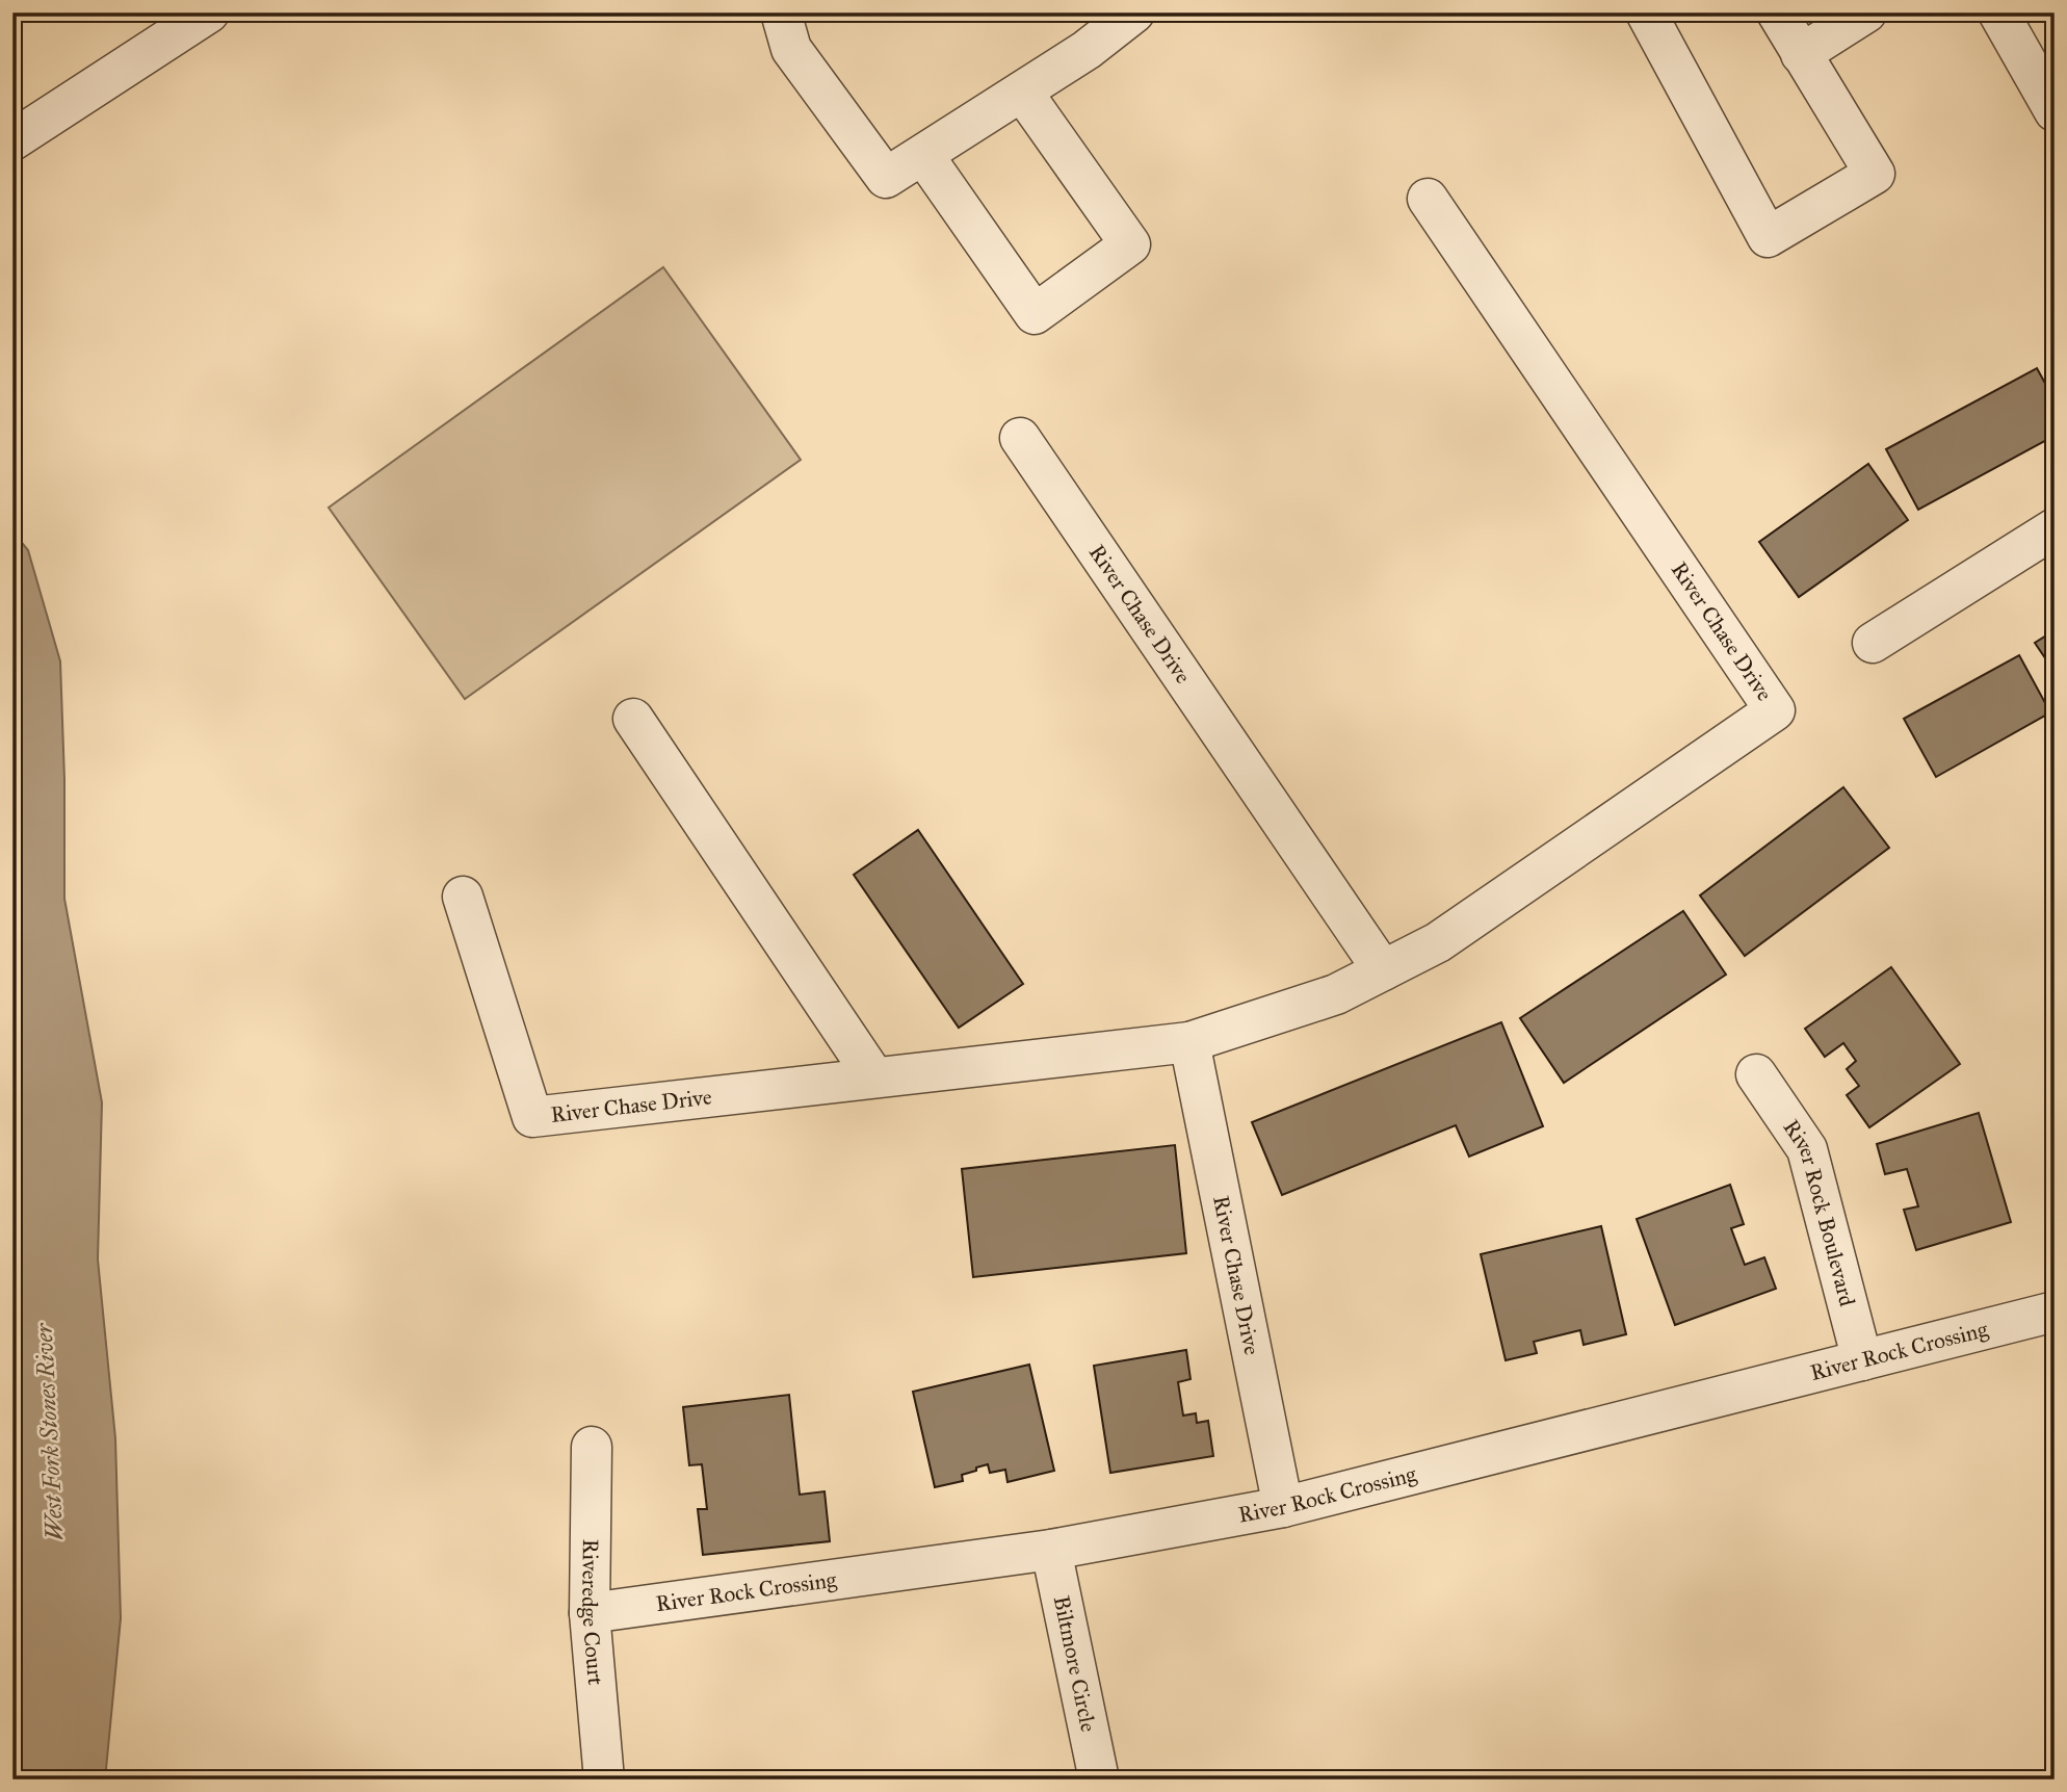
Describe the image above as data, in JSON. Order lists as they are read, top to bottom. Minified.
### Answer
{"streets":{"street":["River Chase Drive","River Rock Boulevard","River Rock Crossing","Riveredge Court","Biltmore Circle"]},"crossings":[["River Chase Drive","River Rock Crossing"],["River Rock Boulevard","River Rock Crossing"],["River Rock Crossing","Riveredge Court"],["River Rock Crossing","Biltmore Circle"]],"water":["West Fork Stones River"]}
